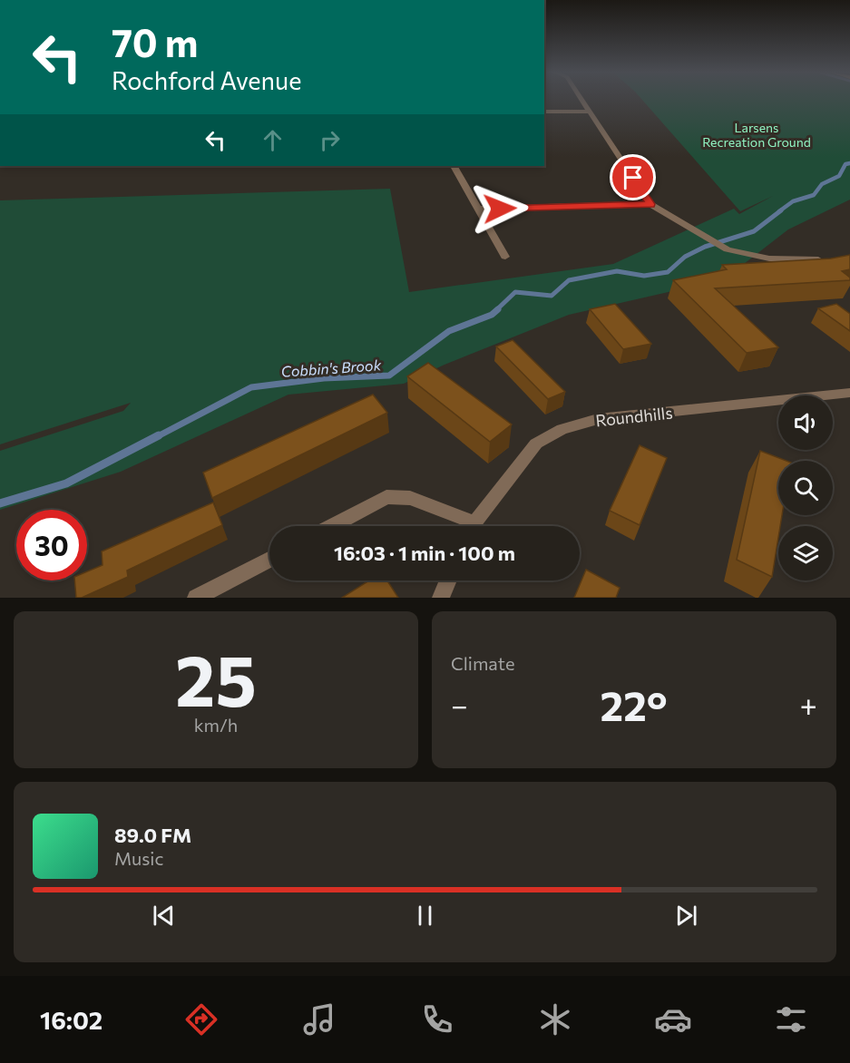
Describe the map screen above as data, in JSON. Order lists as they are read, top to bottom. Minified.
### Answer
{"streets":{"street":["Roundhills"]},"water":["Cobbin's Brook"],"parks":["Larsens Recreation Ground"],"page":{"turn":["70 m","Rochford Avenue"],"limit":"30","trip":"16:03 · 1 min · 100 m","tile":[["25","km/h"],"Climate"],"heat":["−","22°","+"],"song":["89.0 FM","Music"],"tabs":"16:02"}}
